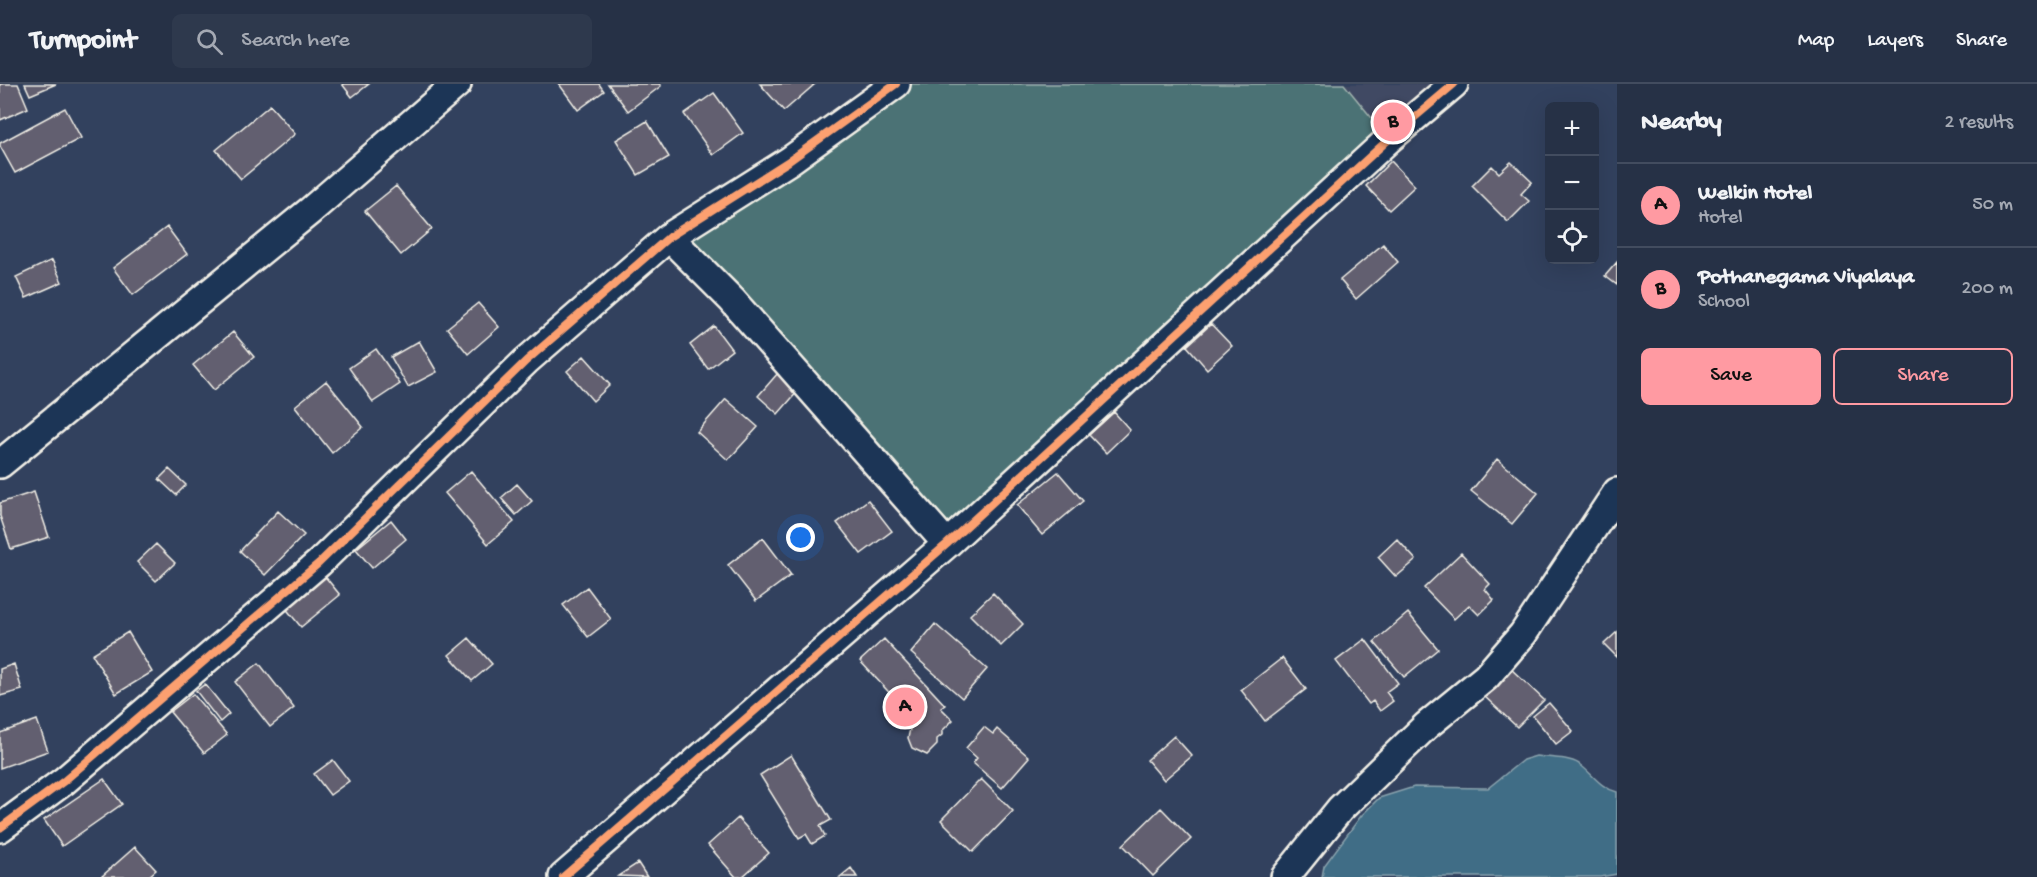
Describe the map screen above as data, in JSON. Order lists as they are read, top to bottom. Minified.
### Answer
{"page":{"header":"Turnpoint","search":"Search here","nav":["Map","Layers","Share"],"heading":["Nearby","2 results"],"pins":["B","A"],"map_buttons":["+","−"],"list":[{"mark":"A","name":"Welkin Hotel","note":"Hotel","value":"50 m"},{"mark":"B","name":"Pothanegama Viyalaya","note":"School","value":"200 m"}],"buttons":["Save","Share"]}}
